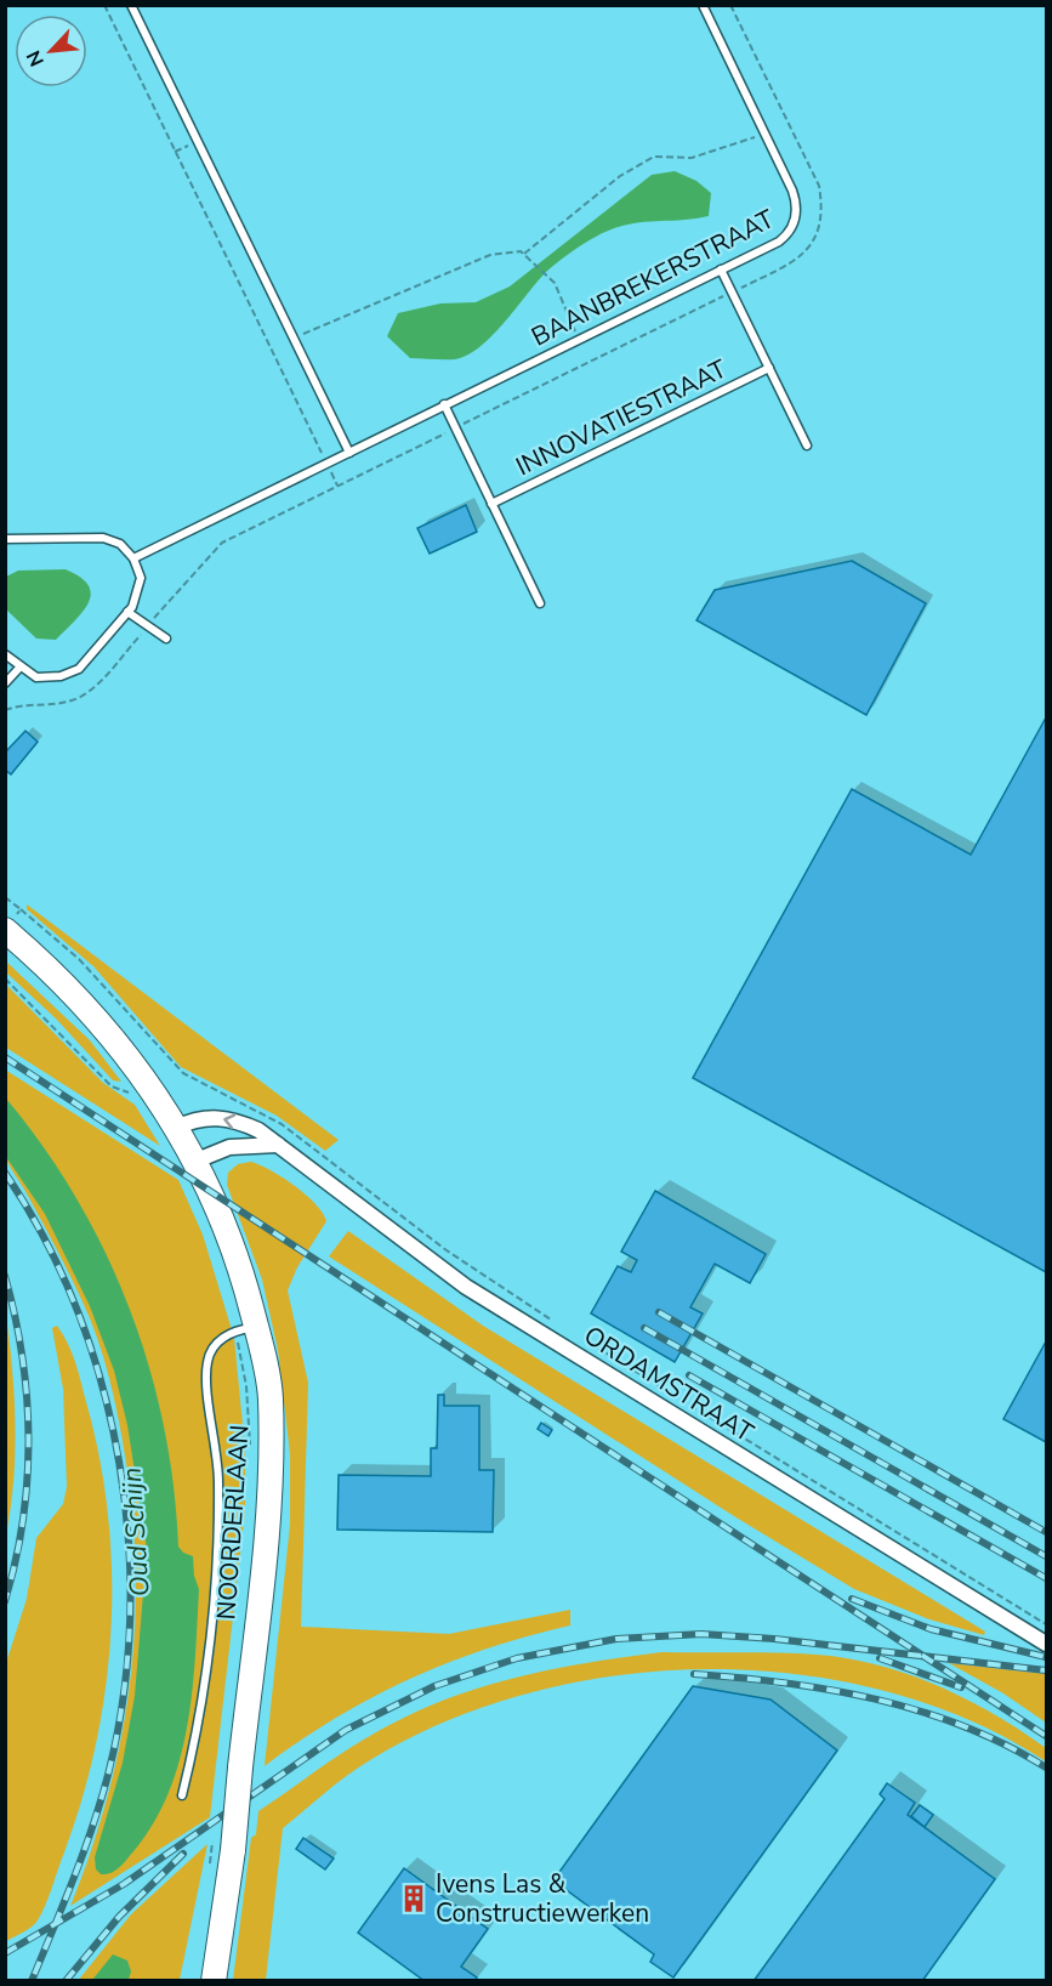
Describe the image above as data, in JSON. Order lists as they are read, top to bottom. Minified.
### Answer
{"streets":{"main road":["NOORDERLAAN"],"street":["ORDAMSTRAAT"],"lane":["BAANBREKERSTRAAT","INNOVATIESTRAAT"]},"crossings":[["ORDAMSTRAAT","NOORDERLAAN"]],"water":["Oud Schijn"],"places":{"building":["Ivens Las & Constructiewerken"]},"north":"bottom left"}
